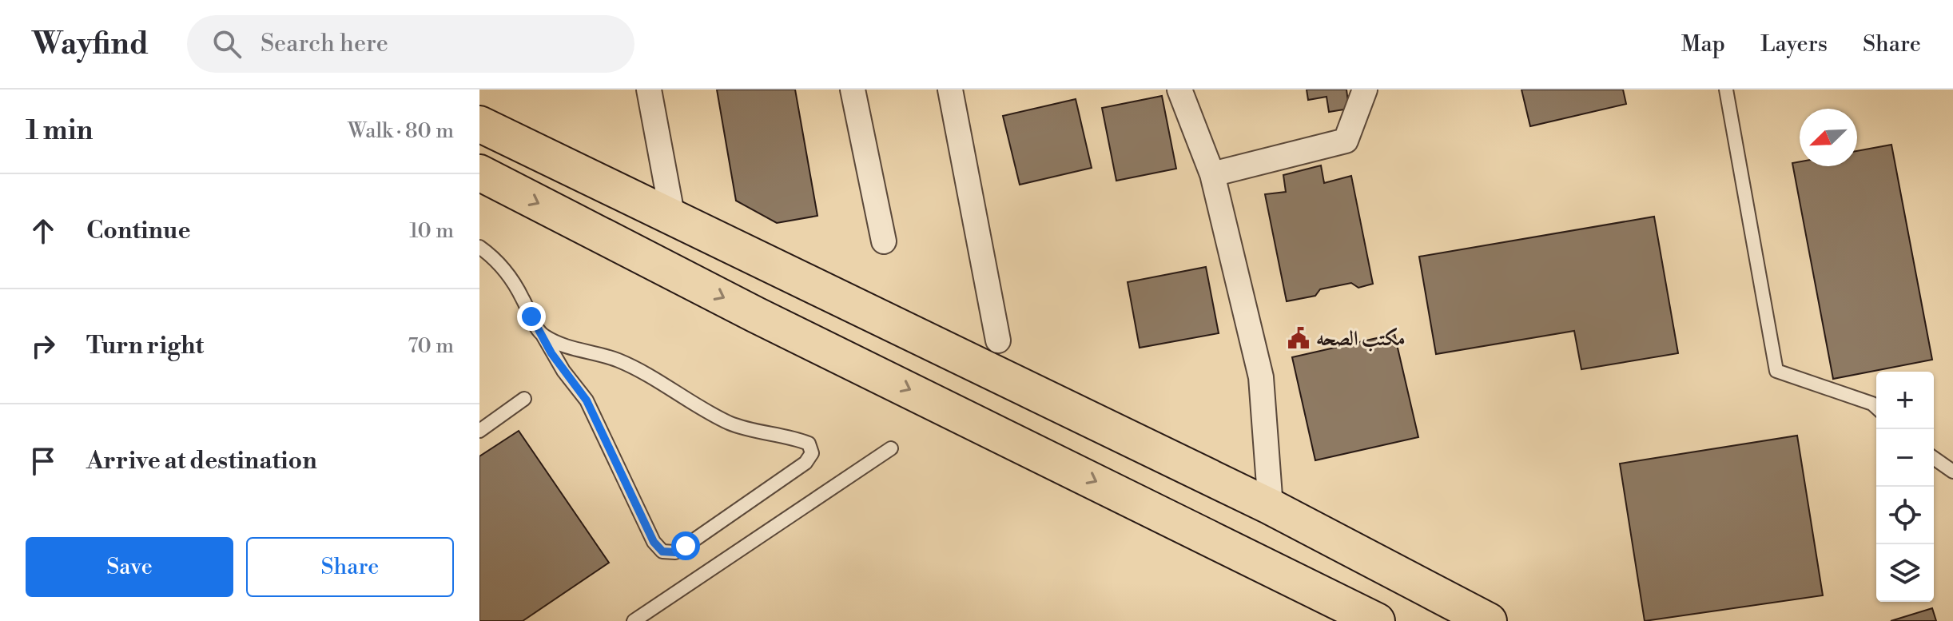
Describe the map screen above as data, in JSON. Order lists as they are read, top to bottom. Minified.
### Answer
{"places":{"public building":["مكتب الصحه"]},"north":"bottom left","page":{"header":"Wayfind","search":"Search here","nav":["Map","Layers","Share"],"heading":["1 min","Walk · 80 m"],"list":[["Continue","10 m"],["Turn right","70 m"],"Arrive at destination"],"map_buttons":["+","−"],"buttons":["Save","Share"]}}
